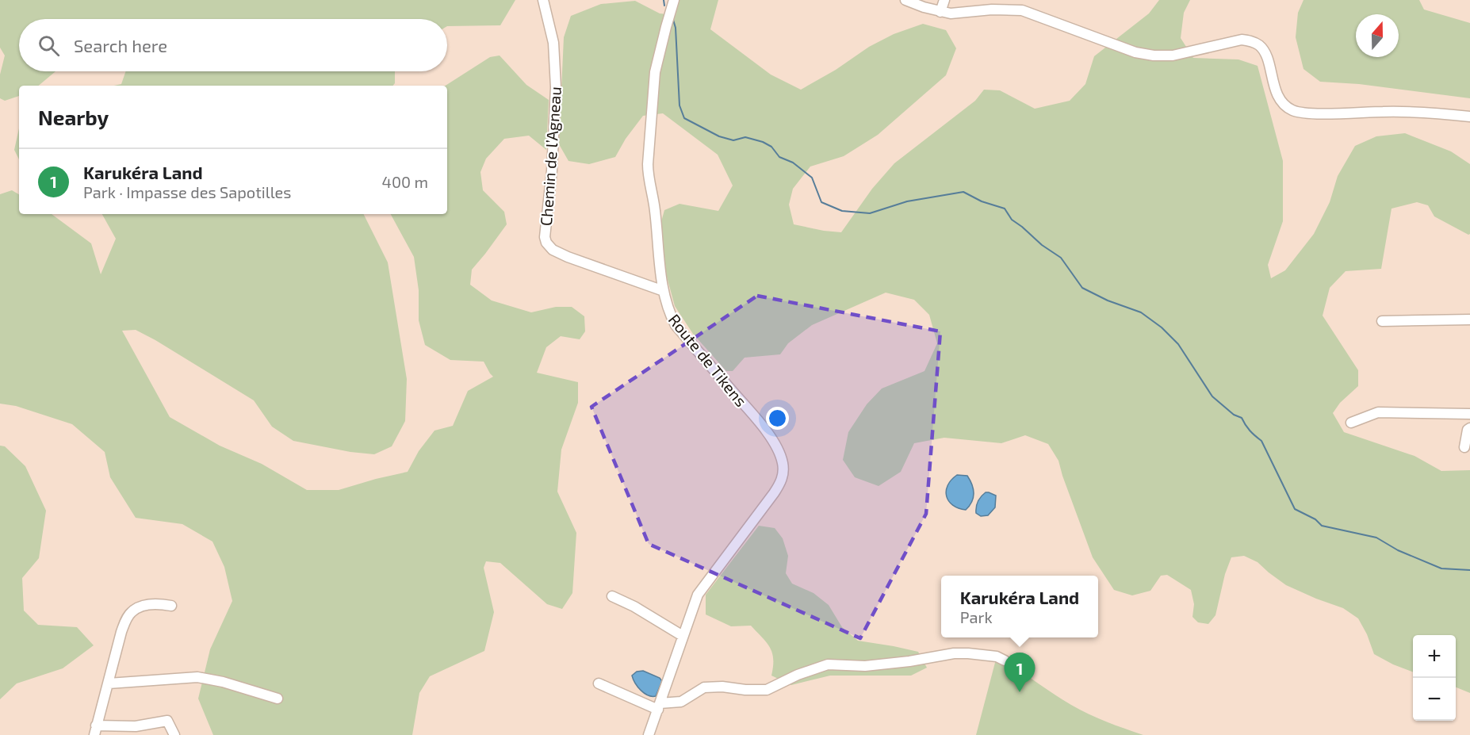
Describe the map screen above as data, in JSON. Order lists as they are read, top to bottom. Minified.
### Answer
{"streets":{"street":["Chemin de l’Agneau","Route de Tikens"]},"crossings":[["Chemin de l’Agneau","Route de Tikens"]],"north":"top","page":{"search":"Search here","heading":"Nearby","list":[{"mark":"1","name":"Karukéra Land","note":"Park · Impasse des Sapotilles","value":"400 m"}],"popup":["Karukéra Land","Park"],"map_buttons":["+","−"],"pins":"1"}}
